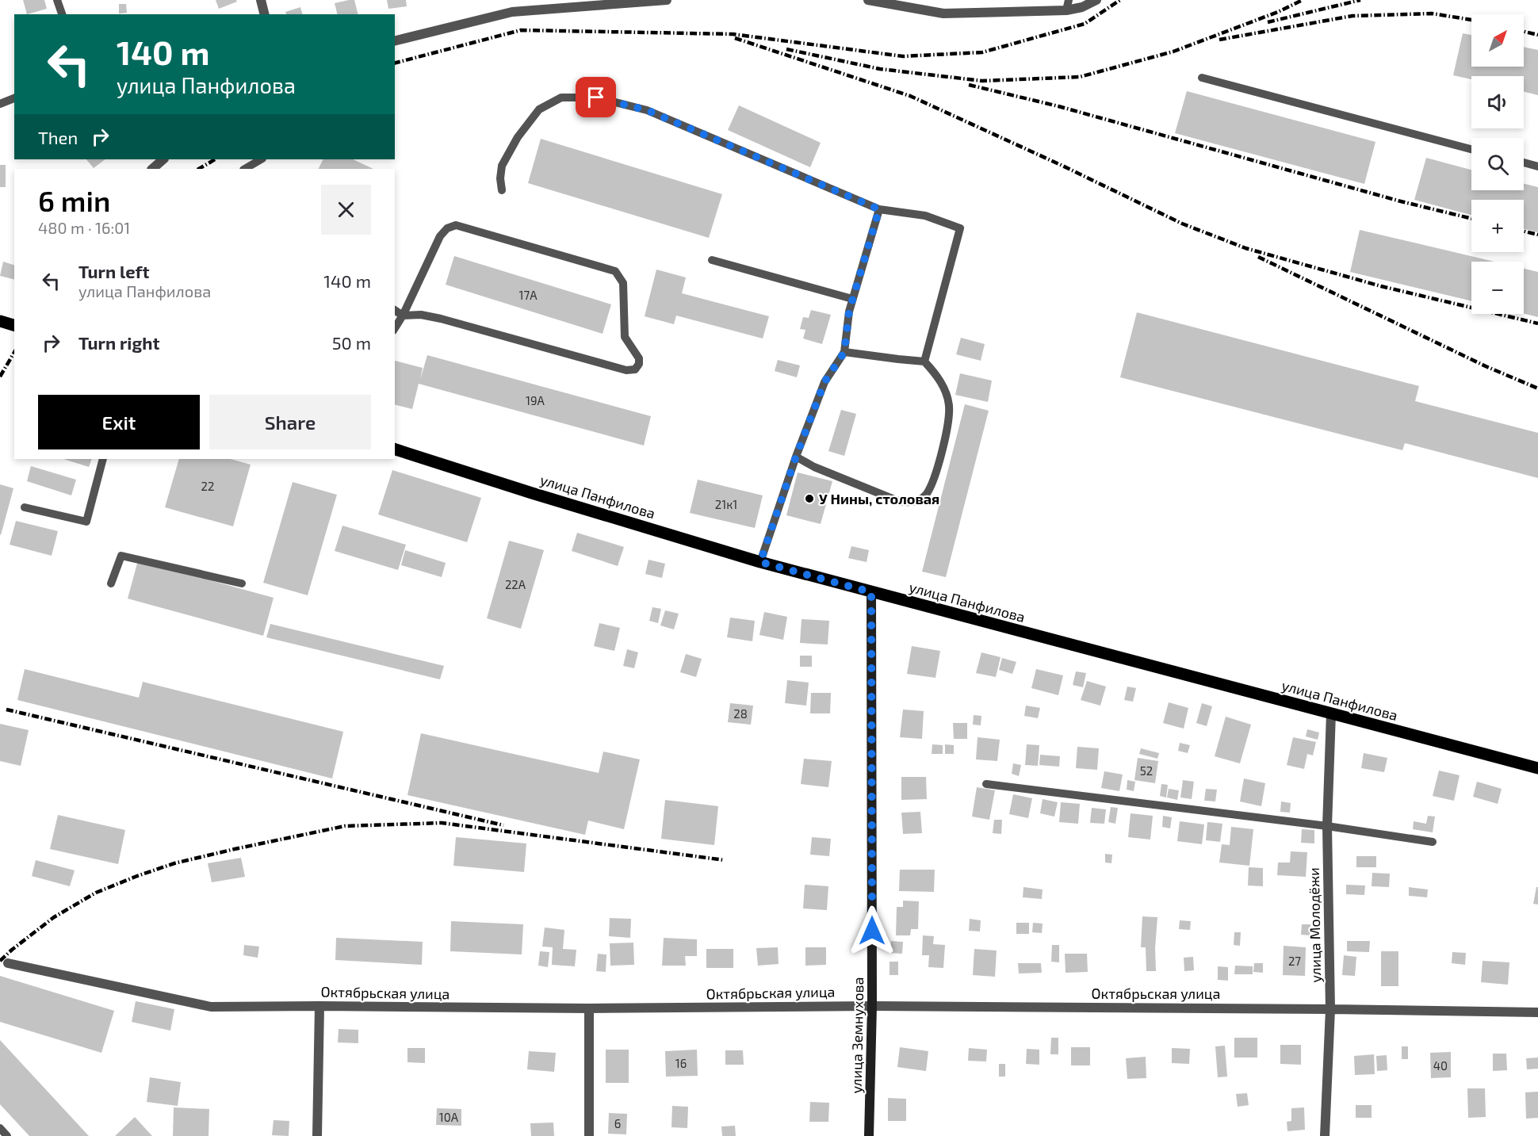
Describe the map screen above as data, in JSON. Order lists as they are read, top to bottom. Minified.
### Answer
{"streets":{"main road":["улица Панфилова","улица Земнухова"],"street":["улица Молодёжи","Октябрьская улица"]},"crossings":[["улица Панфилова","улица Молодёжи"],["улица Панфилова","улица Земнухова"],["улица Молодёжи","Октябрьская улица"],["Октябрьская улица","улица Земнухова"]],"places":["У Нины, столовая"],"house_numbers":["17А","19А","22","21к1","22А","28","52","27","16","40","10А","6"],"north":"top right","page":{"map_buttons":["+","−"],"turn":["140 m","улица Панфилова"],"then":"Then","heading":["6 min","480 m · 16:01"],"list":[{"name":"Turn left","note":"улица Панфилова","value":"140 m"},{"name":"Turn right","value":"50 m"}],"buttons":["Exit","Share"]}}
